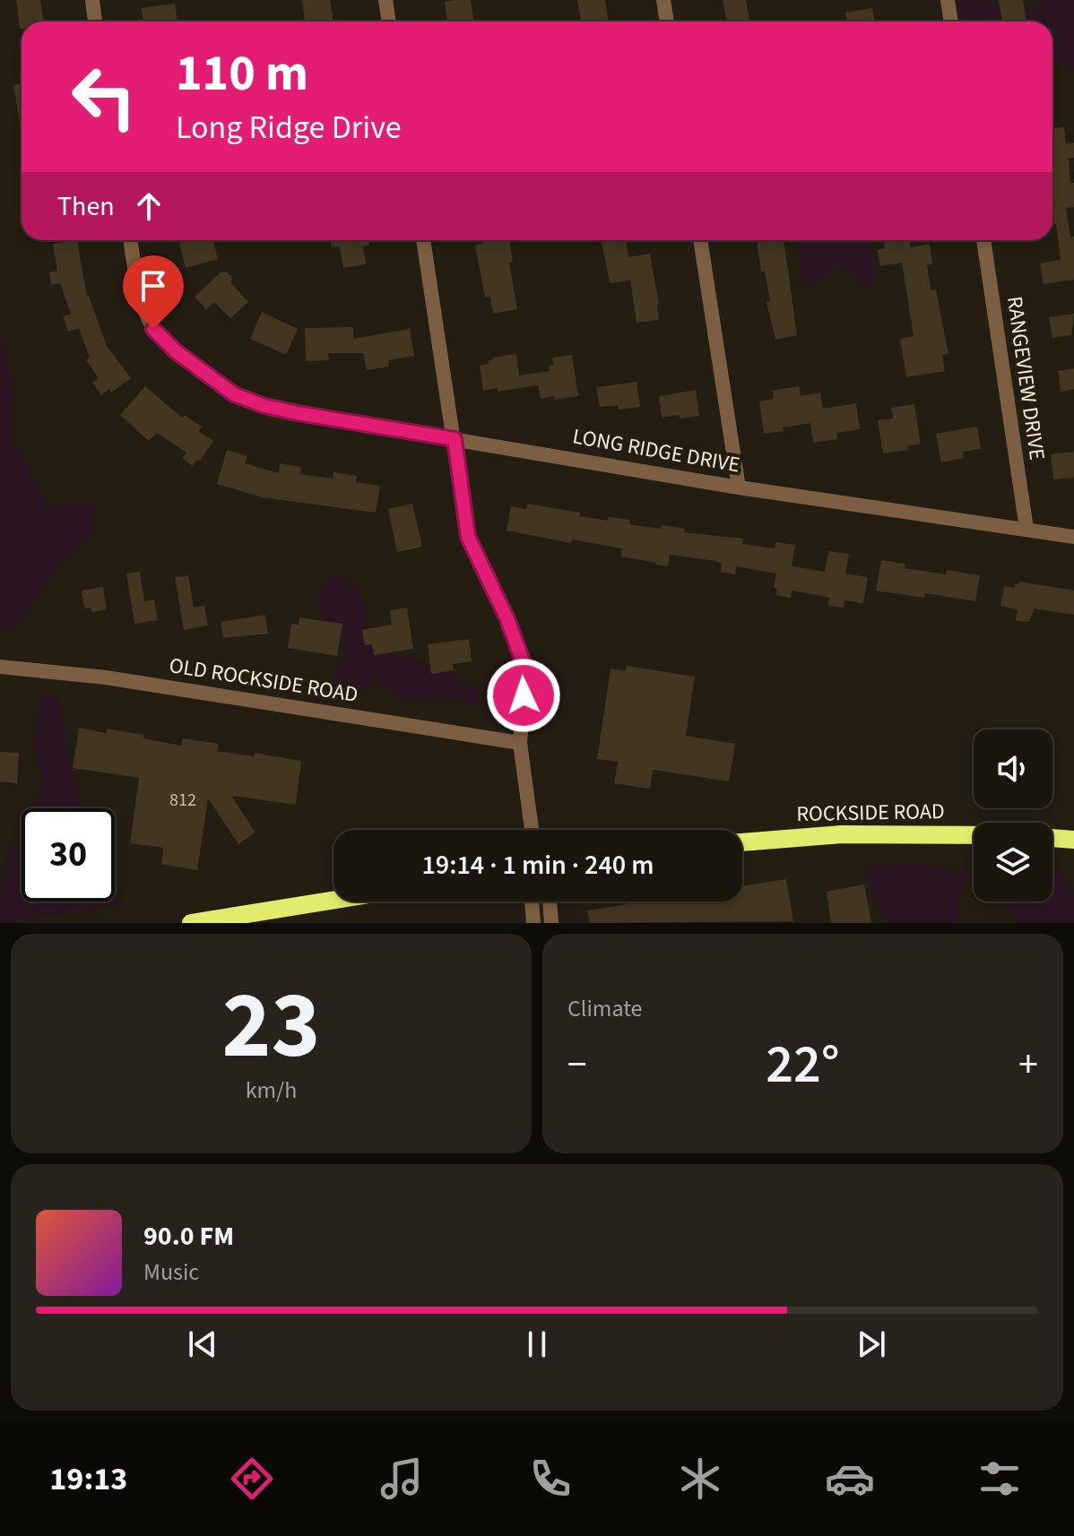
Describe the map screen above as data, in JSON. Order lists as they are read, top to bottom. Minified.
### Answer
{"streets":{"main road":["ROCKSIDE ROAD"],"street":["RANGEVIEW DRIVE","LONG RIDGE DRIVE","OLD ROCKSIDE ROAD"]},"crossings":[["RANGEVIEW DRIVE","LONG RIDGE DRIVE"]],"house_numbers":["812"],"page":{"turn":["110 m","Long Ridge Drive"],"then":"Then","limit":"30","trip":"19:14 · 1 min · 240 m","tile":[["23","km/h"],"Climate"],"heat":["−","22°","+"],"song":["90.0 FM","Music"],"tabs":"19:13"}}
